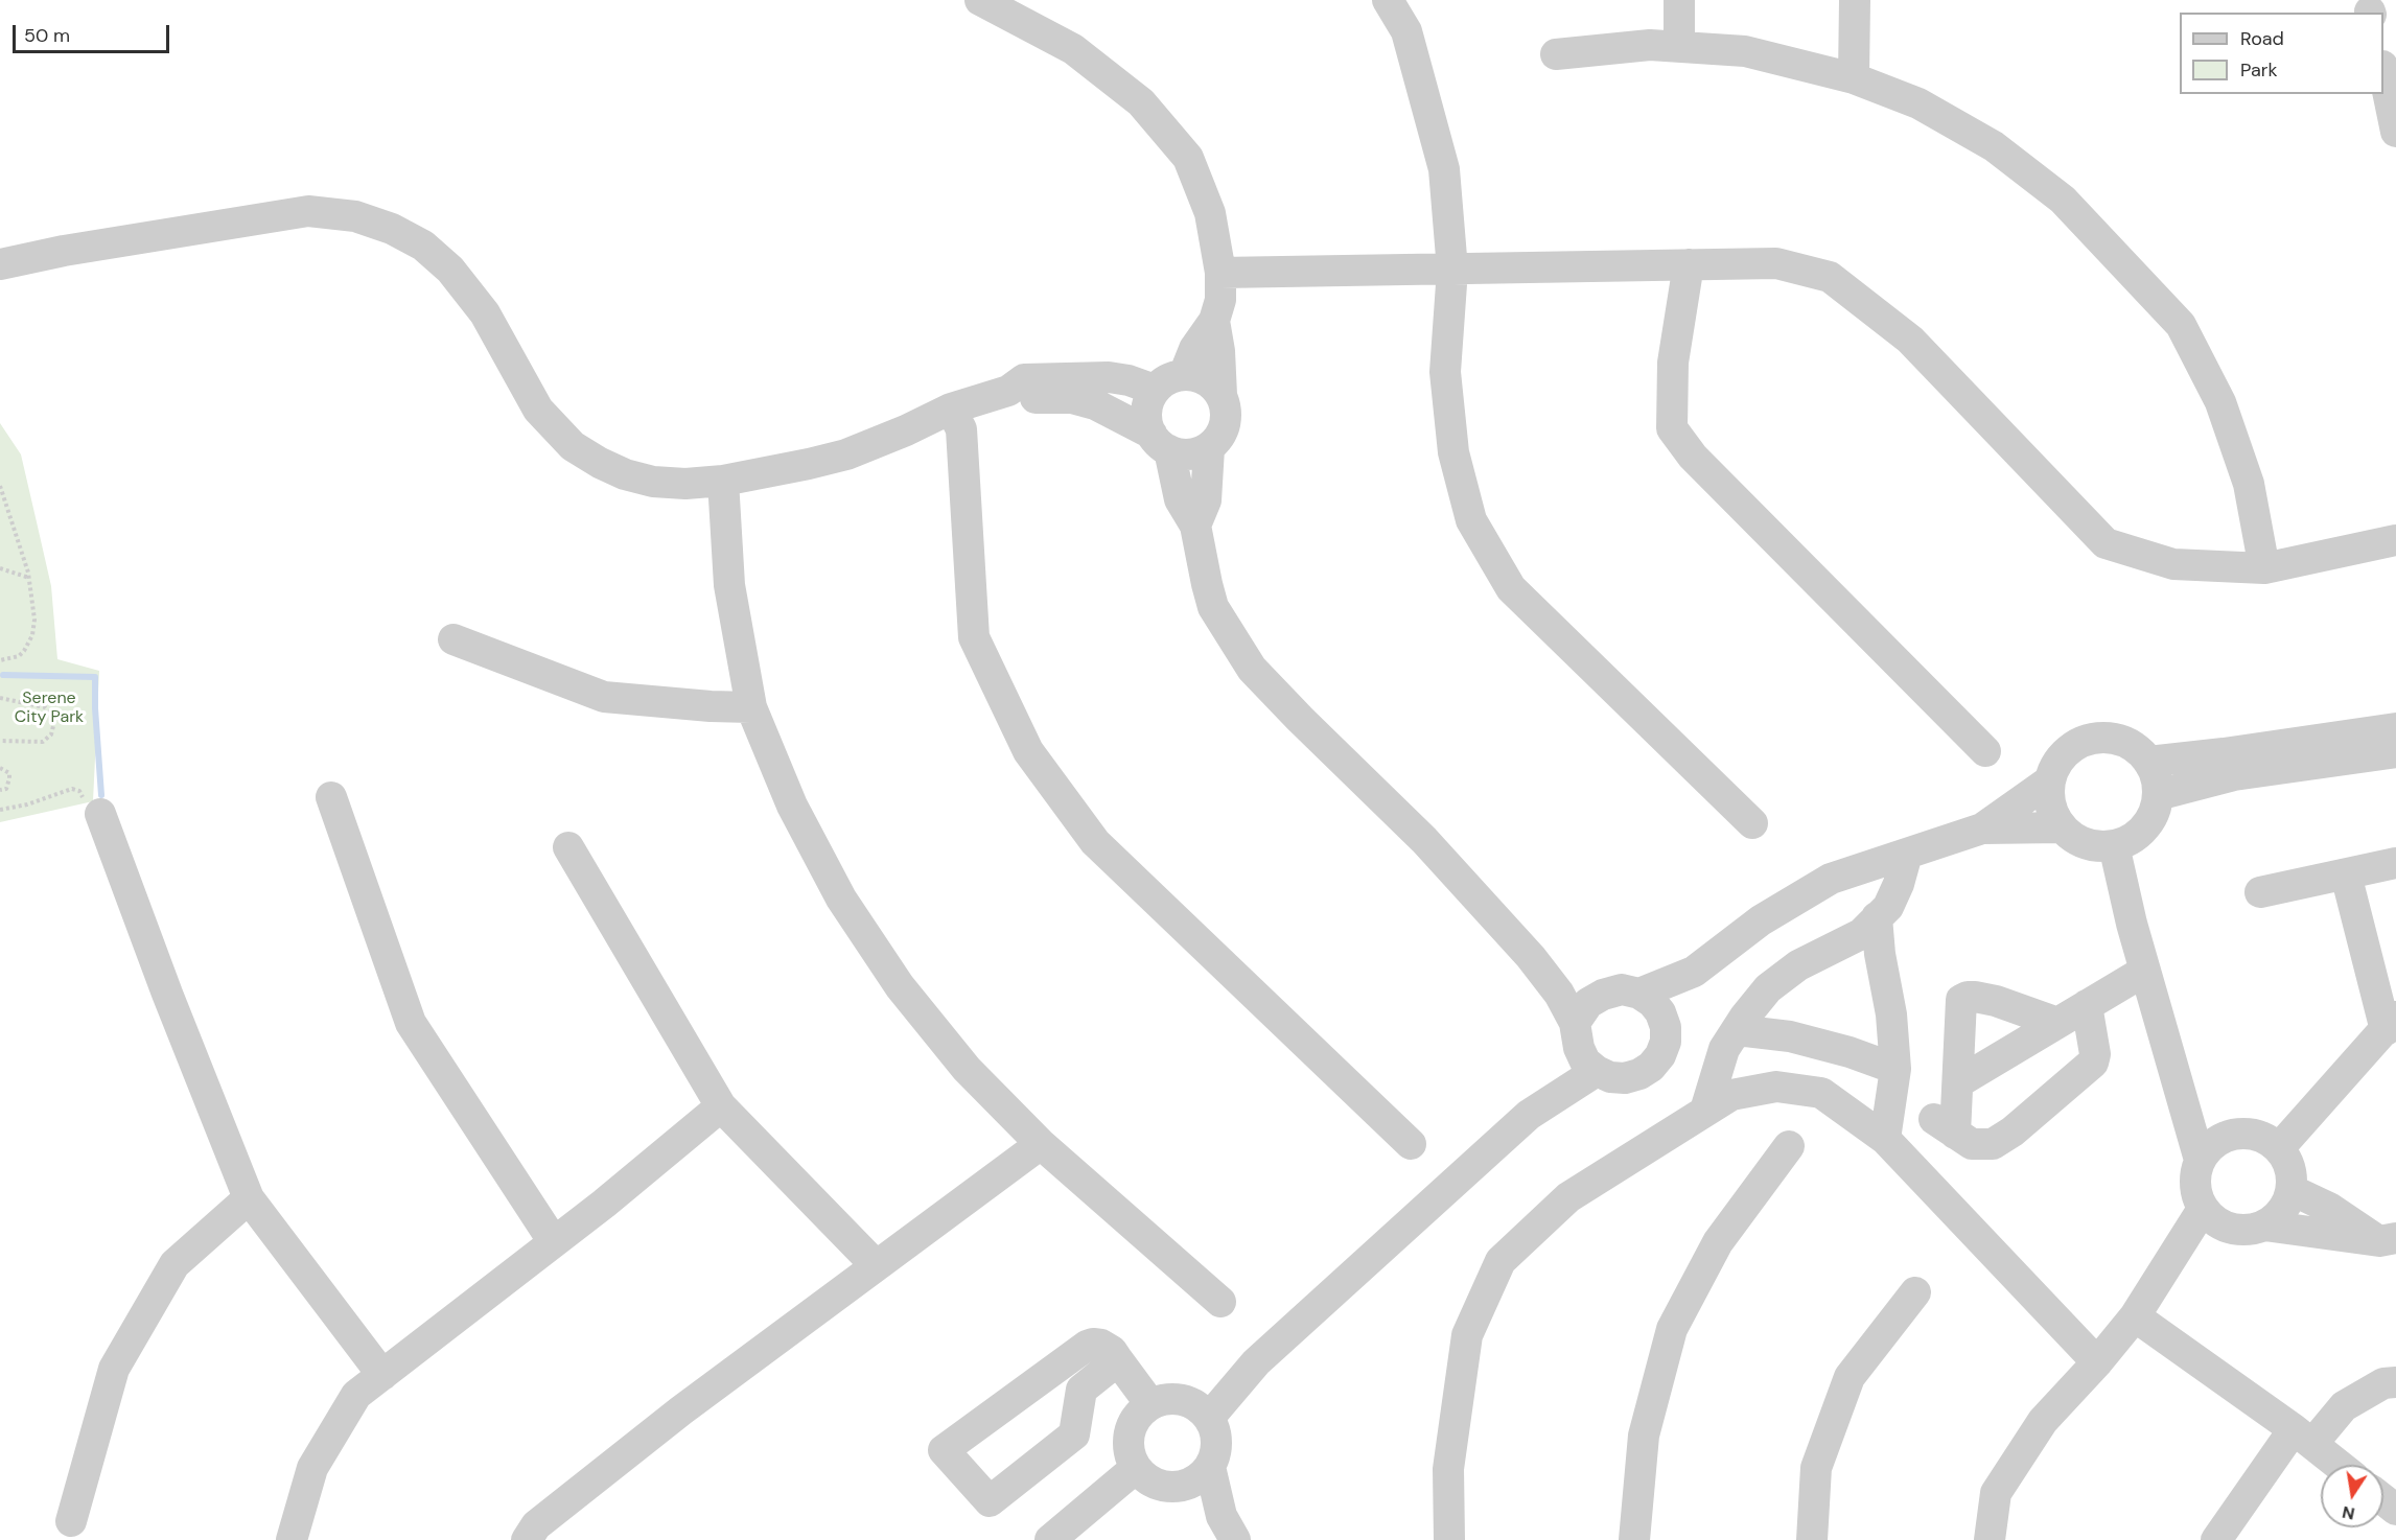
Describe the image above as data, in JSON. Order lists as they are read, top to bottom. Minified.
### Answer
{"parks":["Serene City Park"],"legend":["Road","Park"],"scale_bar":"50 m","north":"bottom"}
